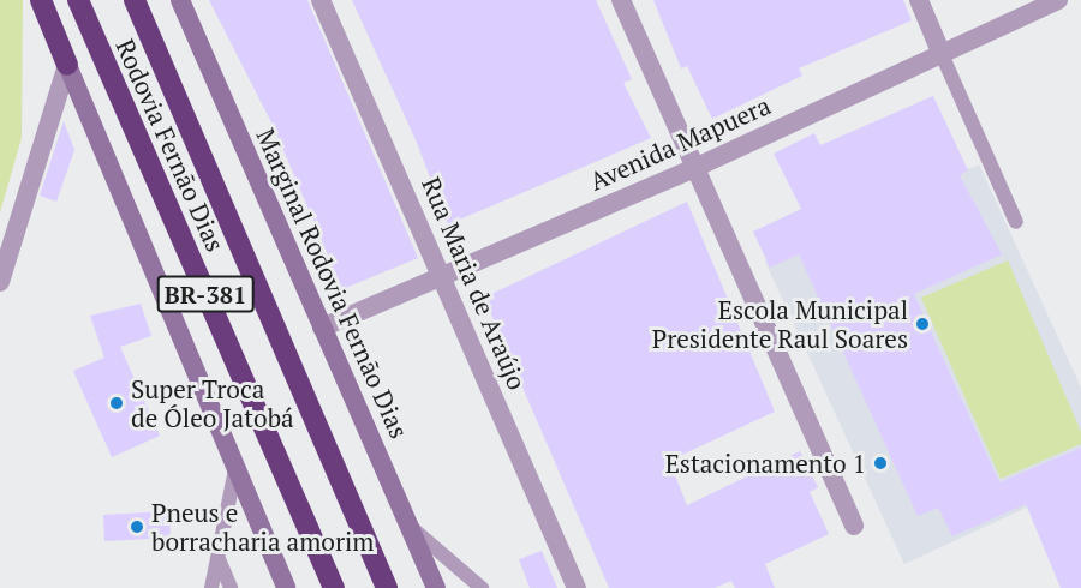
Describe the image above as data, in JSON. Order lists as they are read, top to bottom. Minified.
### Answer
{"streets":{"highway":["Rodovia Fernão Dias","BR-381"],"main road":["Marginal Rodovia Fernão Dias"],"street":["Avenida Mapuera","Rua Maria de Araújo"]},"crossings":[["Avenida Mapuera","Marginal Rodovia Fernão Dias"],["Avenida Mapuera","Rua Maria de Araújo"]],"places":["Escola Municipal Presidente Raul Soares","Super Troca de Óleo Jatobá","Estacionamento 1","Pneus e borracharia amorim"]}
